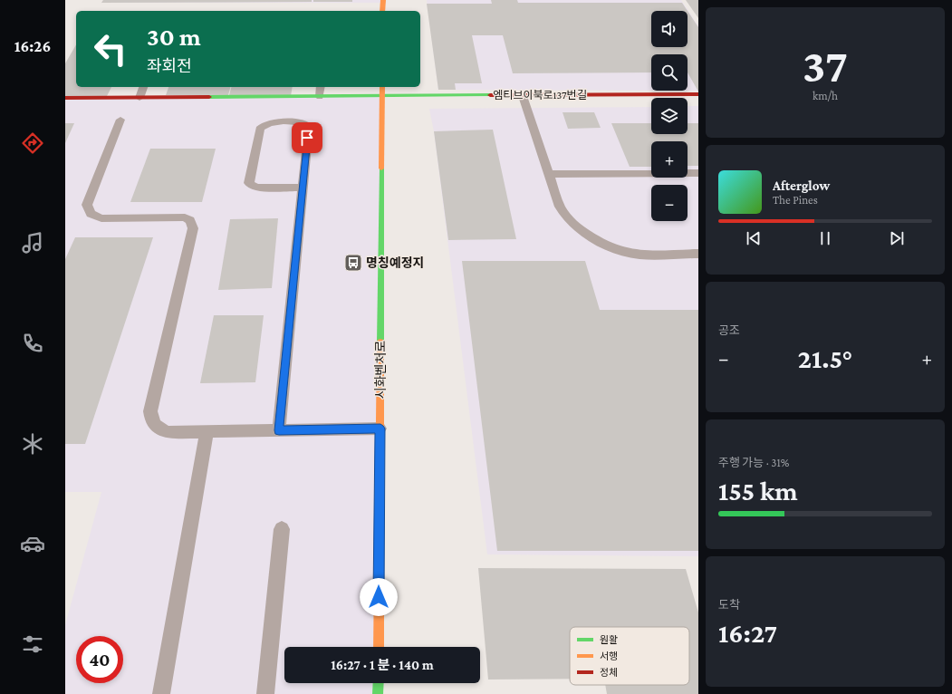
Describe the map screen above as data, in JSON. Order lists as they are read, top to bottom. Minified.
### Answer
{"streets":{"street":["엠티브이북로137번길","시화벤처로"]},"crossings":[["엠티브이북로137번길","시화벤처로"]],"places":{"bus stop":["명칭예정지"]},"legend":["원활","서행","정체"],"page":{"tabs":"16:26","tile":[["37","km/h"],"공조",["주행 가능 · 31%","155 km"],["도착","16:27"]],"map_buttons":["+","−"],"turn":["30 m","좌회전"],"song":["Afterglow","The Pines"],"heat":["−","21.5°","+"],"limit":"40","trip":"16:27 · 1 분 · 140 m"}}
